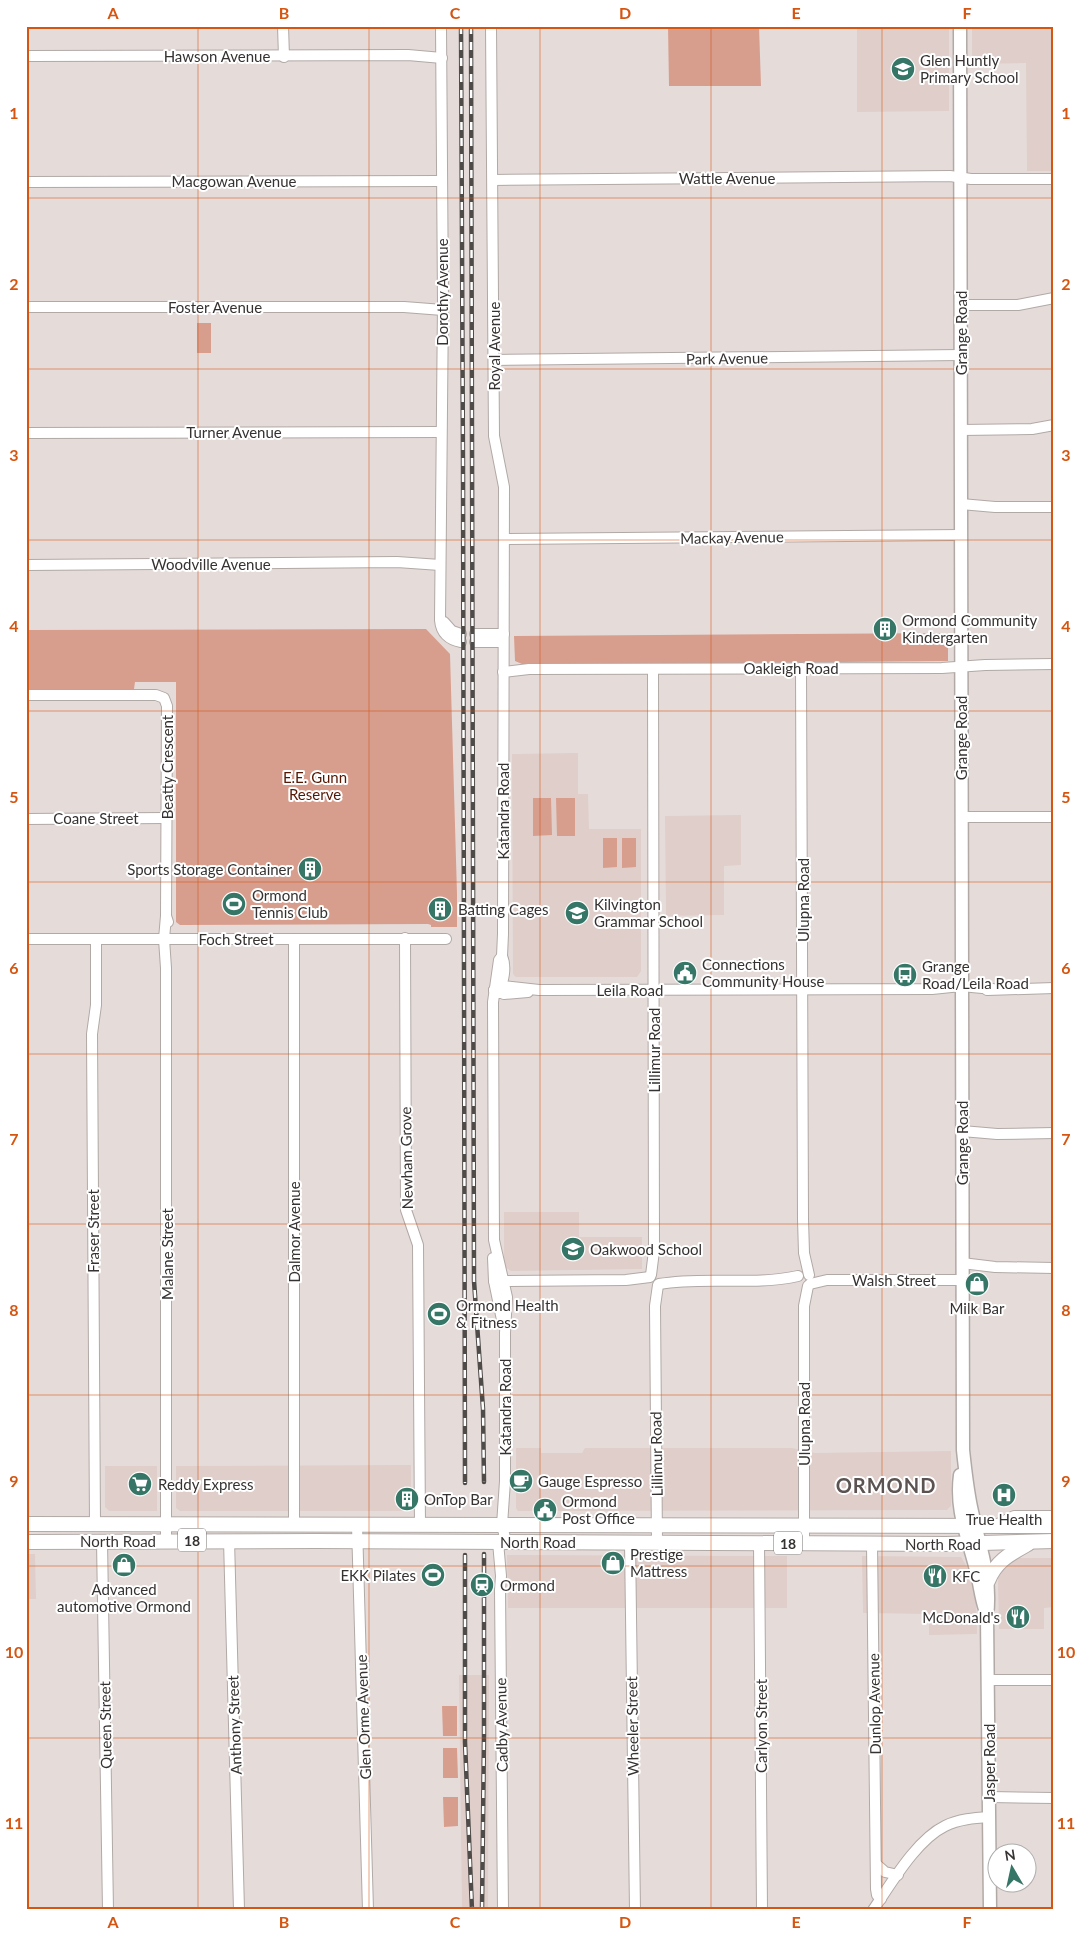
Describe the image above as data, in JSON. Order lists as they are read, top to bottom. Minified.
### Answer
{"streets":{"highway":["18","North Road"],"main road":["Grange Road","Jasper Road"],"street":["Hawson Avenue","Wattle Avenue","Macgowan Avenue","Dorothy Avenue","Foster Avenue","Royal Avenue","Park Avenue","Turner Avenue","Mackay Avenue","Woodville Avenue","Oakleigh Road","Beatty Crescent","Katandra Road","Coane Street","Ulupna Road","Foch Street","Leila Road","Lillimur Road","Newham Grove","Fraser Street","Dalmor Avenue","Malane Street","Walsh Street","Dunlop Avenue","Glen Orme Avenue","Queen Street","Anthony Street","Cadby Avenue","Wheeler Street","Carlyon Street"]},"crossings":[["Hawson Avenue","Dorothy Avenue"],["Wattle Avenue","Grange Road"],["Wattle Avenue","Royal Avenue"],["Macgowan Avenue","Dorothy Avenue"],["Dorothy Avenue","Foster Avenue"],["Dorothy Avenue","Turner Avenue"],["Dorothy Avenue","Woodville Avenue"],["Grange Road","Park Avenue"],["Grange Road","Mackay Avenue"],["Grange Road","Oakleigh Road"],["Grange Road","Leila Road"],["Grange Road","Walsh Street"],["Grange Road","North Road"],["Grange Road","Jasper Road"],["Royal Avenue","Park Avenue"],["Royal Avenue","Mackay Avenue"],["Royal Avenue","Oakleigh Road"],["Royal Avenue","Katandra Road"],["Oakleigh Road","Katandra Road"],["Oakleigh Road","Ulupna Road"],["Oakleigh Road","Lillimur Road"],["Beatty Crescent","Coane Street"],["Beatty Crescent","Foch Street"],["Beatty Crescent","Malane Street"],["Katandra Road","Leila Road"],["Katandra Road","Walsh Street"],["Katandra Road","North Road"],["Katandra Road","Cadby Avenue"],["Ulupna Road","Leila Road"],["Ulupna Road","Walsh Street"],["Ulupna Road","North Road"],["Foch Street","Newham Grove"],["Foch Street","Fraser Street"],["Foch Street","Dalmor Avenue"],["Foch Street","Malane Street"],["Leila Road","Lillimur Road"],["Lillimur Road","Walsh Street"],["Lillimur Road","North Road"],["Newham Grove","North Road"],["Fraser Street","North Road"],["Dalmor Avenue","North Road"],["Malane Street","North Road"],["North Road","Dunlop Avenue"],["North Road","Glen Orme Avenue"],["North Road","Queen Street"],["North Road","Anthony Street"],["North Road","Cadby Avenue"],["North Road","Wheeler Street"],["North Road","Carlyon Street"],["North Road","Jasper Road"]],"districts":["ORMOND"],"parks":["E.E. Gunn Reserve"],"places":{"school or university":["Glen Huntly Primary School","Kilvington Grammar School","Oakwood School"],"building":["Ormond Community Kindergarten","Sports Storage Container","Batting Cages","OnTop Bar"],"sports":["Ormond Tennis Club","Ormond Health & Fitness","EKK Pilates"],"public building":["Connections Community House","Ormond Post Office"],"bus stop":["Grange Road/Leila Road"],"shop":["Milk Bar","Prestige Mattress","Advanced automotive Ormond"],"cafe":["Gauge Espresso"],"supermarket":["Reddy Express"],"hospital":["True Health"],"restaurant":["KFC","McDonald's"],"station":["Ormond"]},"north":"top","grid":{"columns":["A","B","C","D","E","F"],"rows":["1","2","3","4","5","6","7","8","9","10","11"]}}
